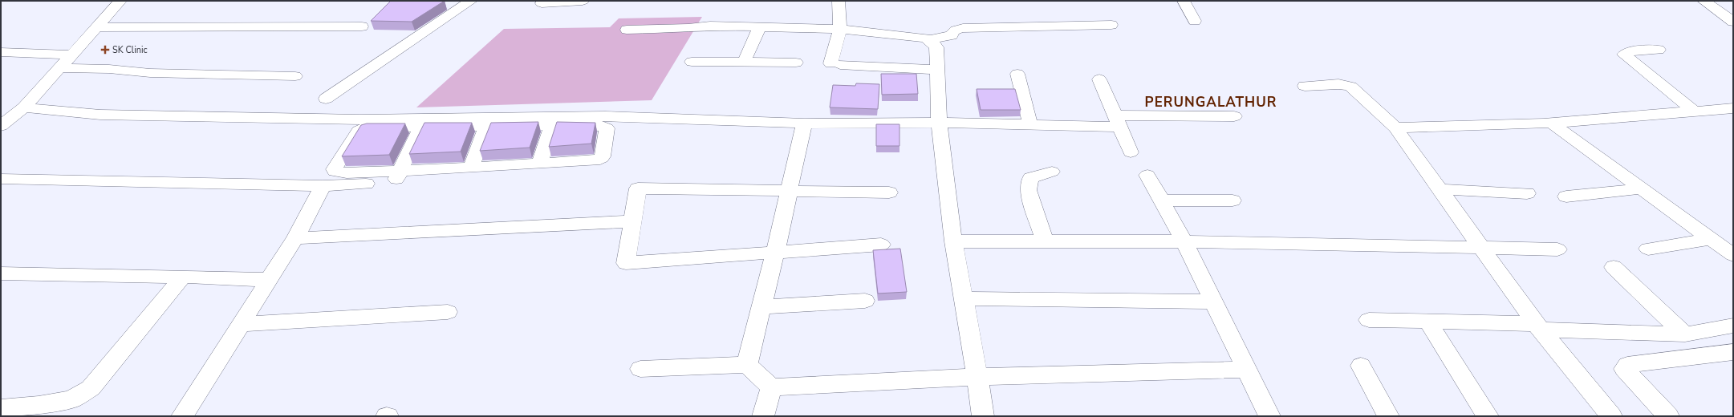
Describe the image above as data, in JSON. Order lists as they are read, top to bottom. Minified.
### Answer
{"districts":["PERUNGALATHUR"],"places":{"health":["SK Clinic"]}}
